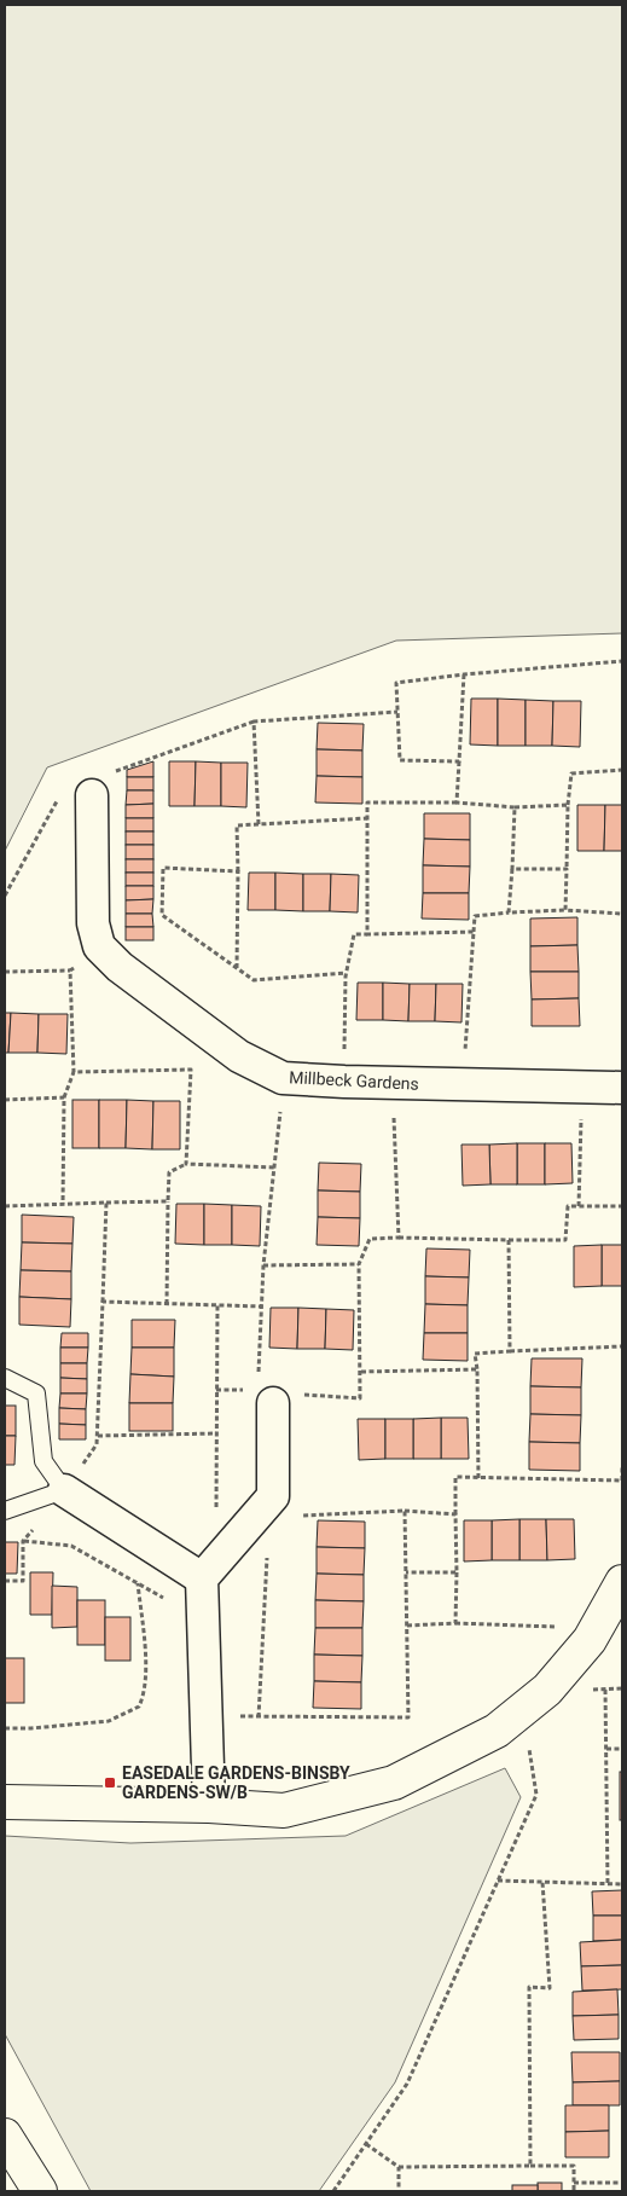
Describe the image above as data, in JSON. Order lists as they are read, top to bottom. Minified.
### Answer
{"streets":{"street":["Millbeck Gardens"]},"places":{"transit":["EASEDALE GARDENS-BINSBY GARDENS-SW/B"]}}
